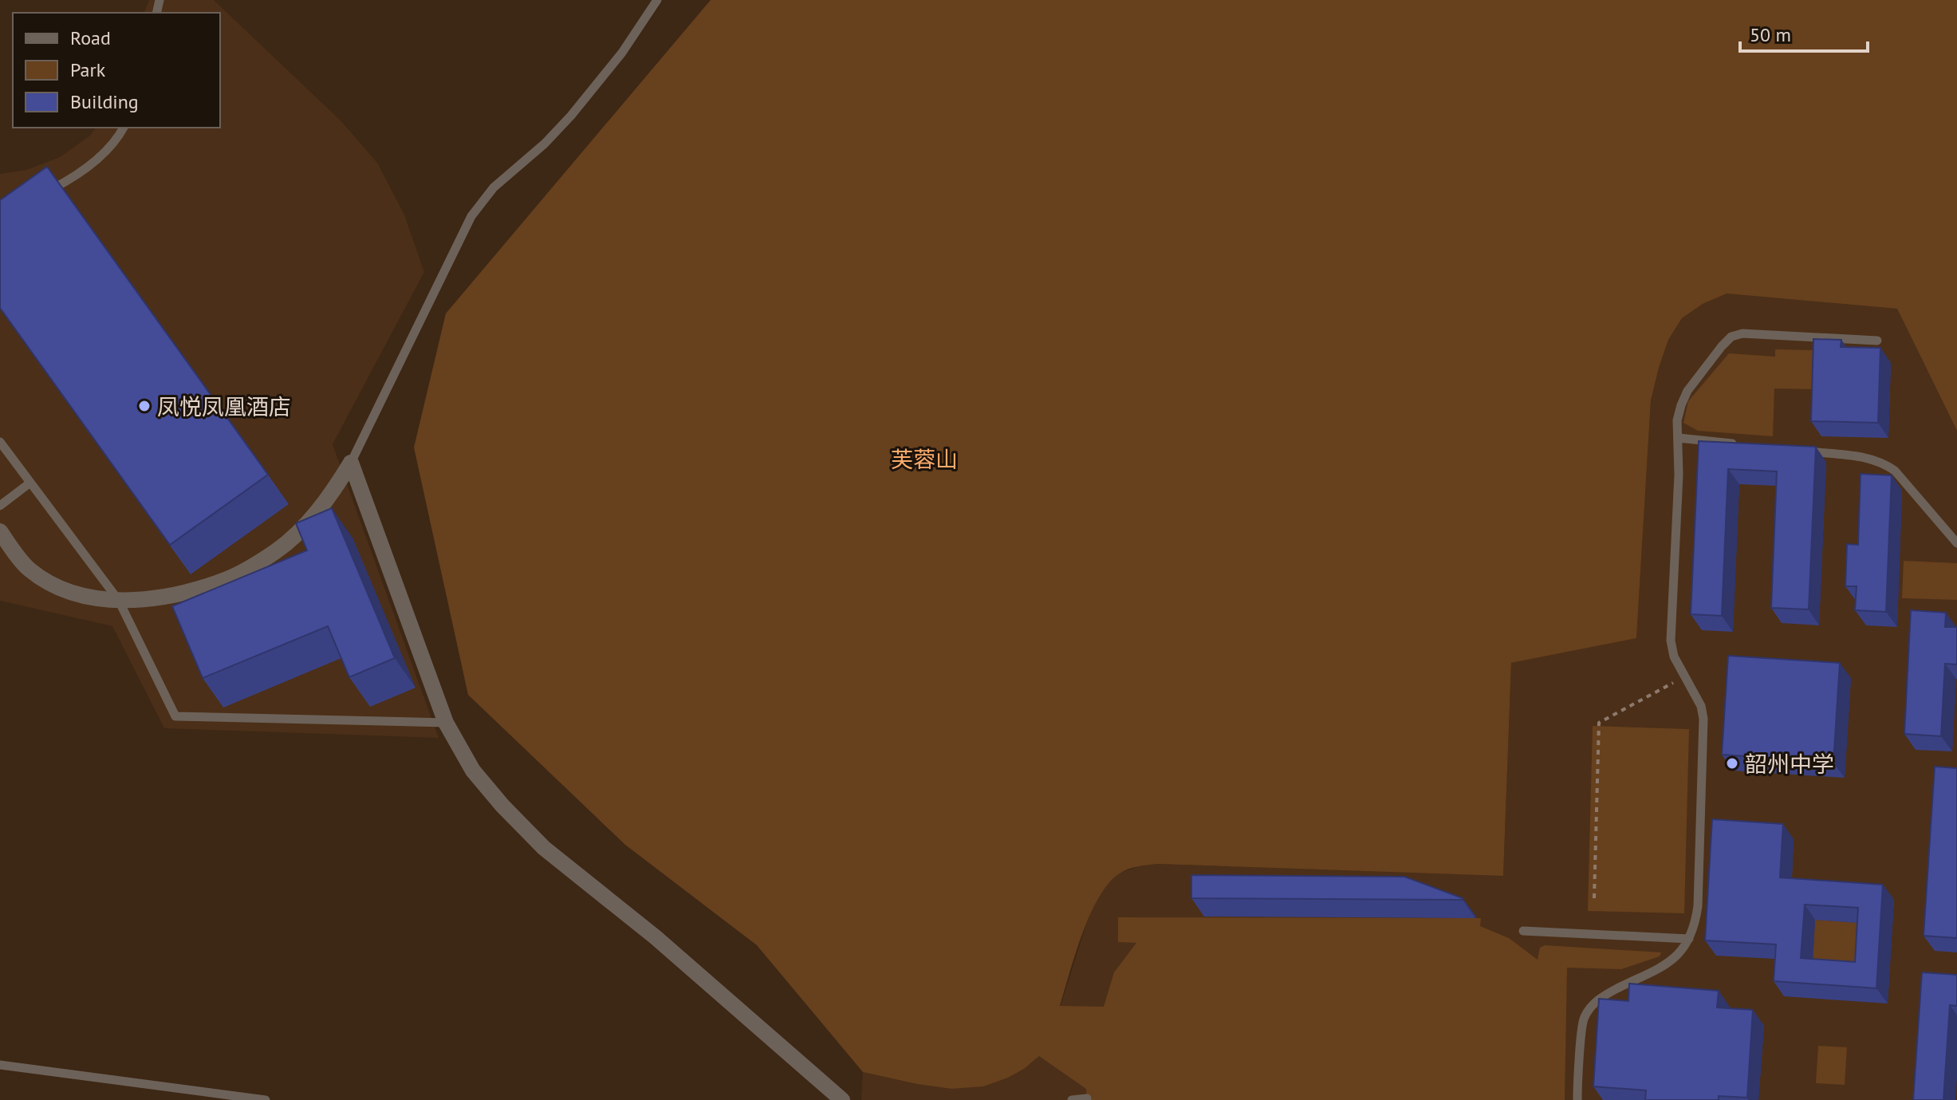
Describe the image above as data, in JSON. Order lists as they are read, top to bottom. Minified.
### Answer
{"parks":["芙蓉山"],"places":["凤悦凤凰酒店","韶州中学"],"legend":["Road","Park","Building"],"scale_bar":"50 m"}
